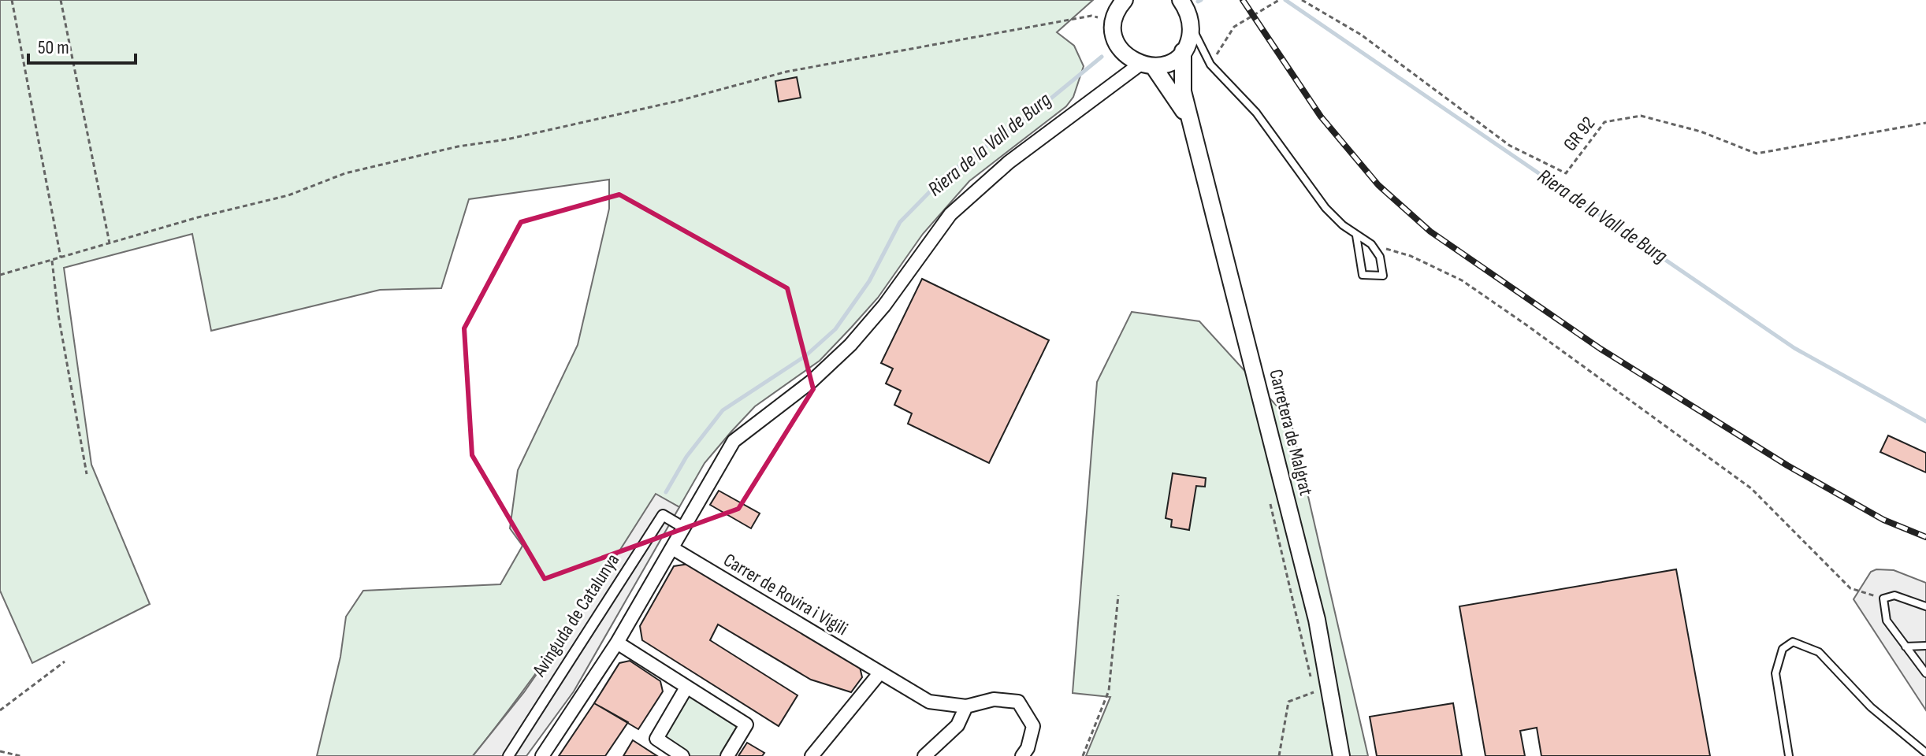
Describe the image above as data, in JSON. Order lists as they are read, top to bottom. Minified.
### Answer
{"streets":{"street":["Carretera de Malgrat","Carrer de Rovira i Vigili","Avinguda de Catalunya"],"path":["GR 92"]},"water":["Riera de la Vall de Burg"],"scale_bar":"50 m"}
